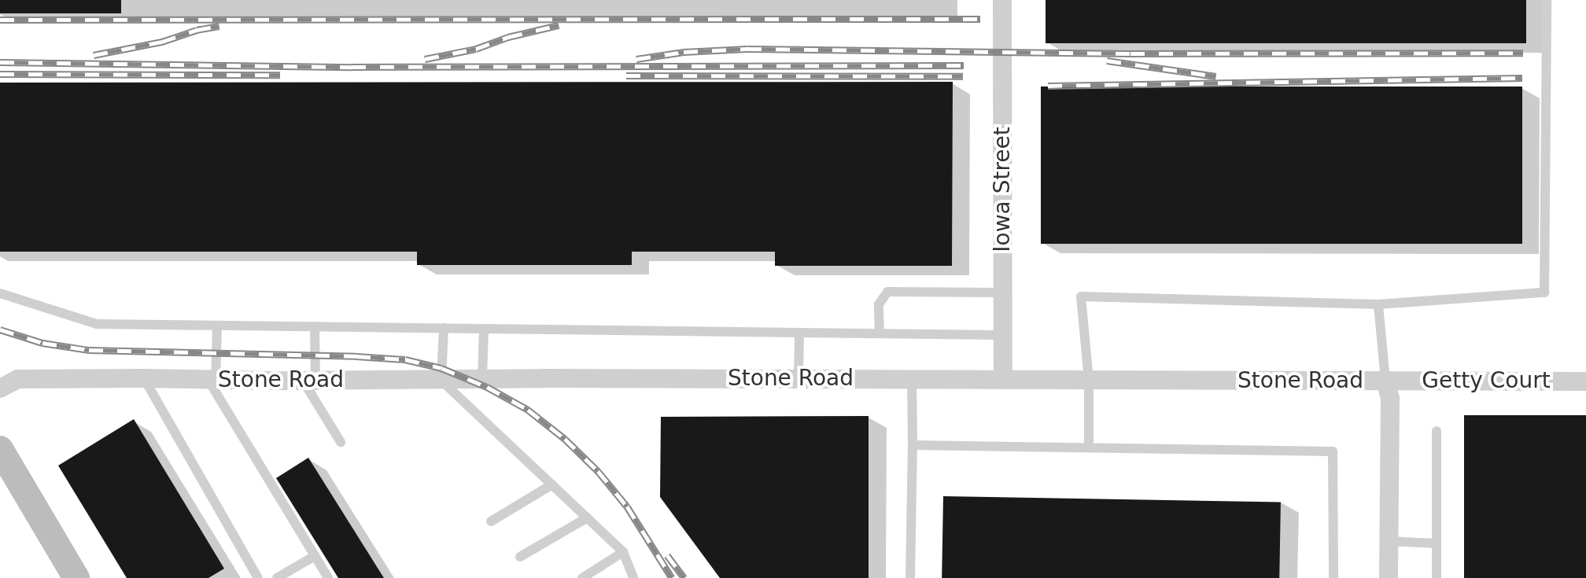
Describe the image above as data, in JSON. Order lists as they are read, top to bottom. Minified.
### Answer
{"streets":{"street":["Iowa Street","Stone Road","Getty Court"]},"crossings":[["Iowa Street","Stone Road"],["Stone Road","Getty Court"]]}
